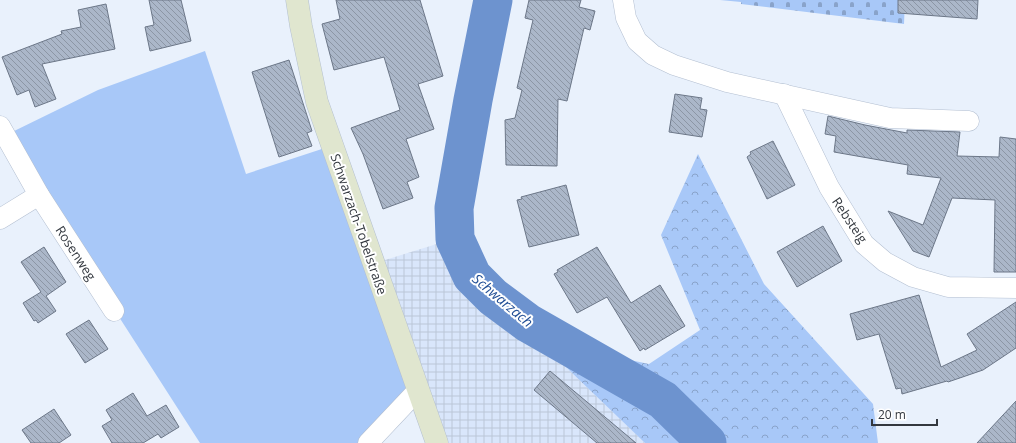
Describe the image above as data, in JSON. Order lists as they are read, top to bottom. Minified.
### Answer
{"streets":{"main road":["Schwarzach-Tobelstraße"],"street":["Rebsteig","Rosenweg"]},"water":["Schwarzach"],"scale_bar":"20 m"}
